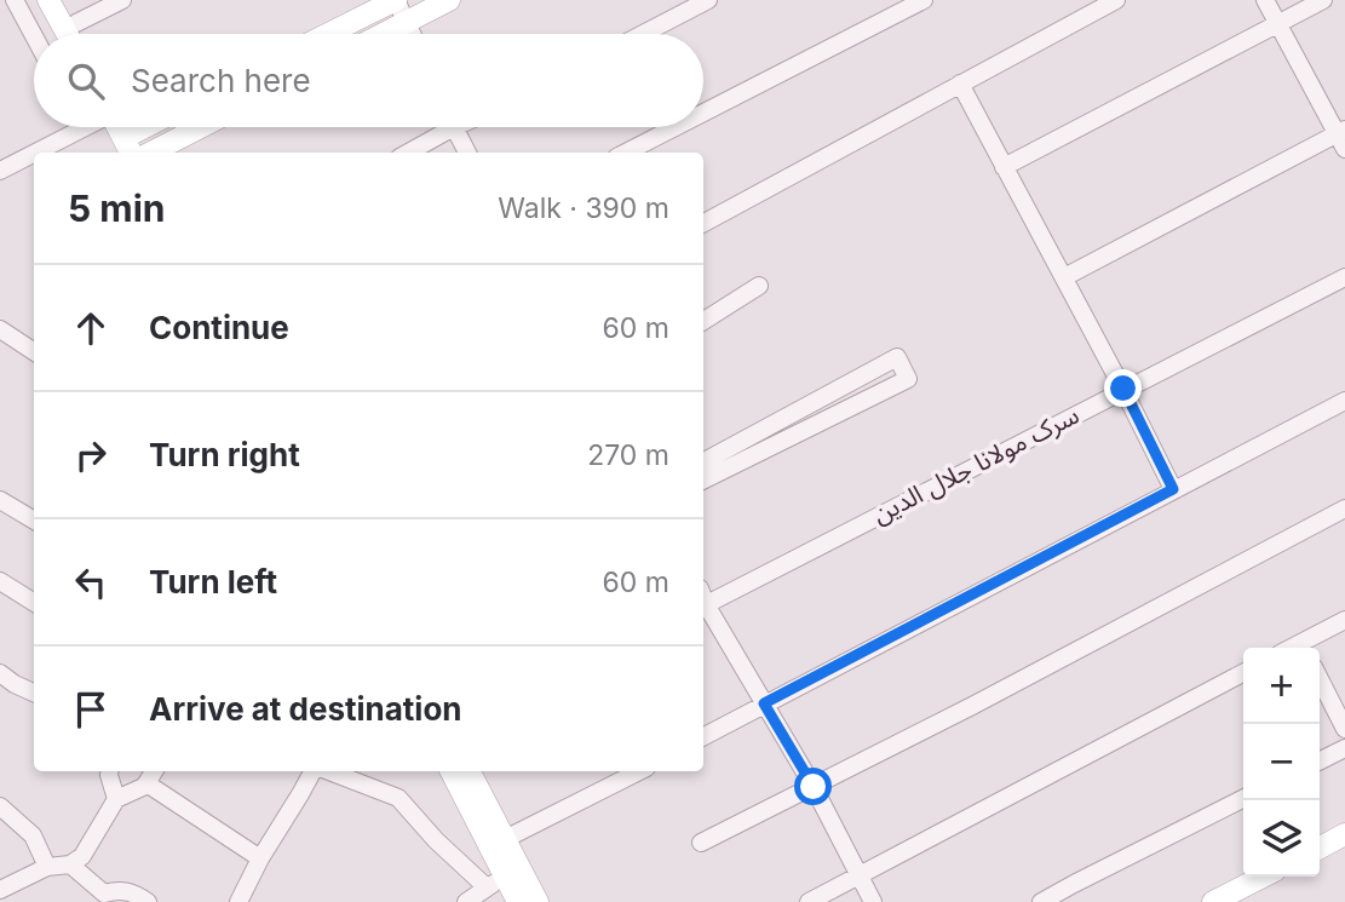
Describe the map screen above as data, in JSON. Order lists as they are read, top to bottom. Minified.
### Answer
{"streets":{"street":["سرک مولانا جلال الدین"]},"page":{"search":"Search here","heading":["5 min","Walk · 390 m"],"list":[["Continue","60 m"],["Turn right","270 m"],["Turn left","60 m"],"Arrive at destination"],"map_buttons":["+","−"]}}
